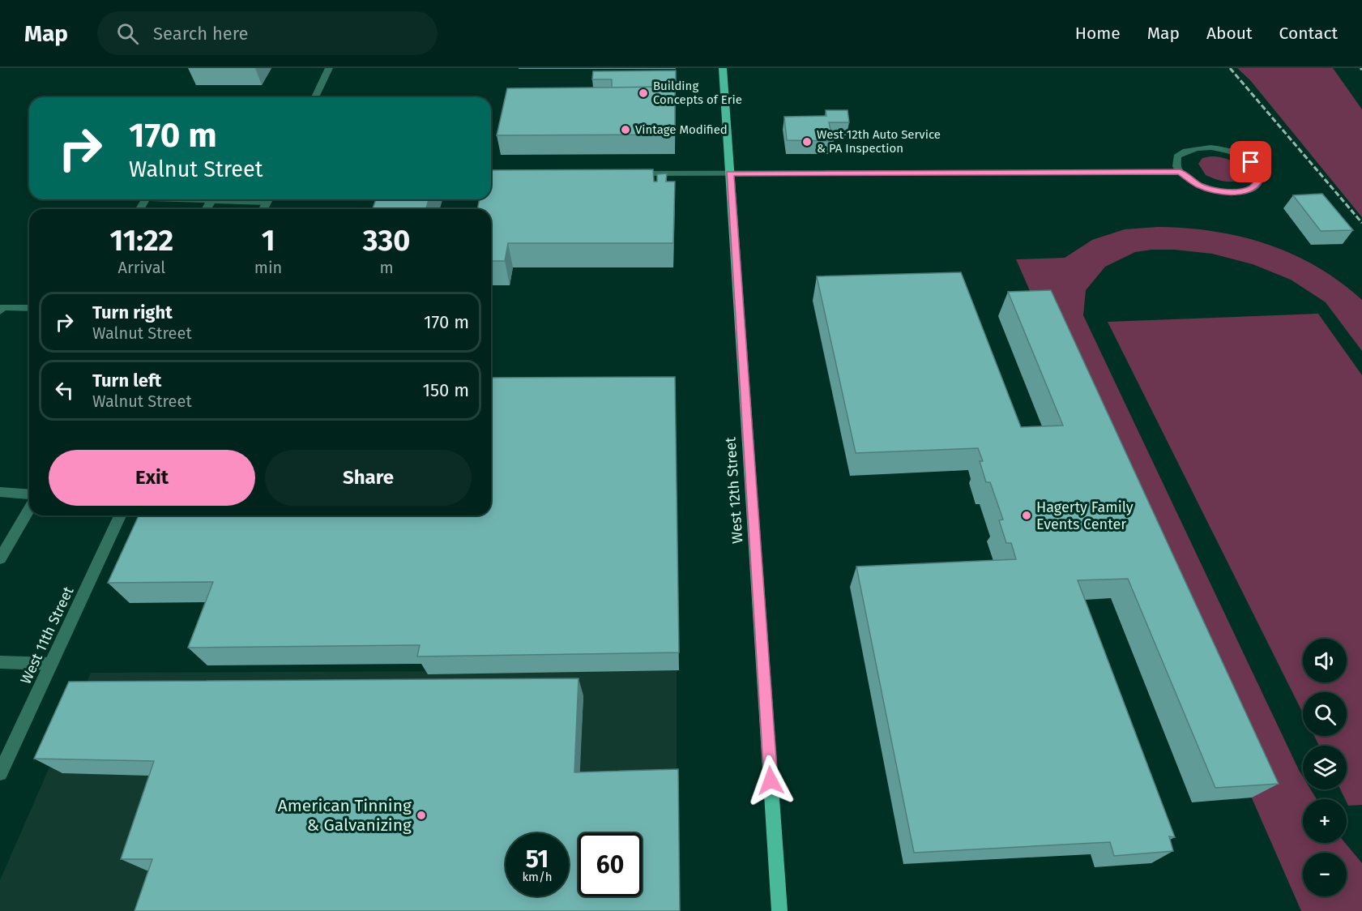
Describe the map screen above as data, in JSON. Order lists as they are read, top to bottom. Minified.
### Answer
{"streets":{"main road":["West 12th Street"],"street":["West 11th Street"]},"places":["Building Concepts of Erie","Vintage Modified","West 12th Auto Service & PA Inspection","Hagerty Family Events Center","American Tinning & Galvanizing"],"page":{"header":"Map","search":"Search here","nav":["Home","Map","About","Contact"],"turn":["170 m","Walnut Street"],"eta":["11:22","Arrival","1","min","330","m"],"list":[{"name":"Turn right","note":"Walnut Street","value":"170 m"},{"name":"Turn left","note":"Walnut Street","value":"150 m"}],"buttons":["Exit","Share"],"map_buttons":["+","−"],"speed":"51 km/h","limit":"60"}}
